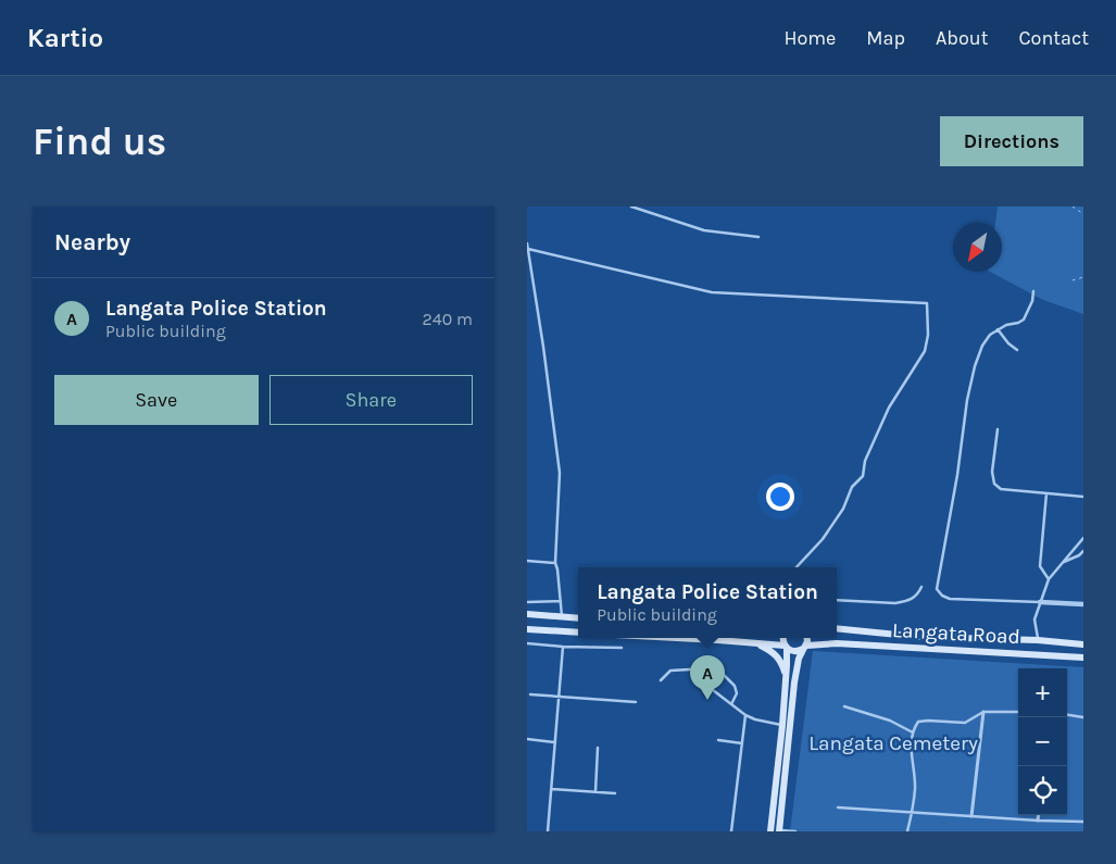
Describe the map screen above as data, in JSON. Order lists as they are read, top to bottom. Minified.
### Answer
{"streets":{"main road":["Langata Road"]},"parks":["Langata Cemetery"],"north":"bottom left","page":{"header":"Kartio","nav":["Home","Map","About","Contact"],"buttons":["Directions",["Save","Share"]],"title":"Find us","heading":"Nearby","list":[{"mark":"A","name":"Langata Police Station","note":"Public building","value":"240 m"}],"popup":["Langata Police Station","Public building"],"pins":"A","map_buttons":["+","−"]}}
